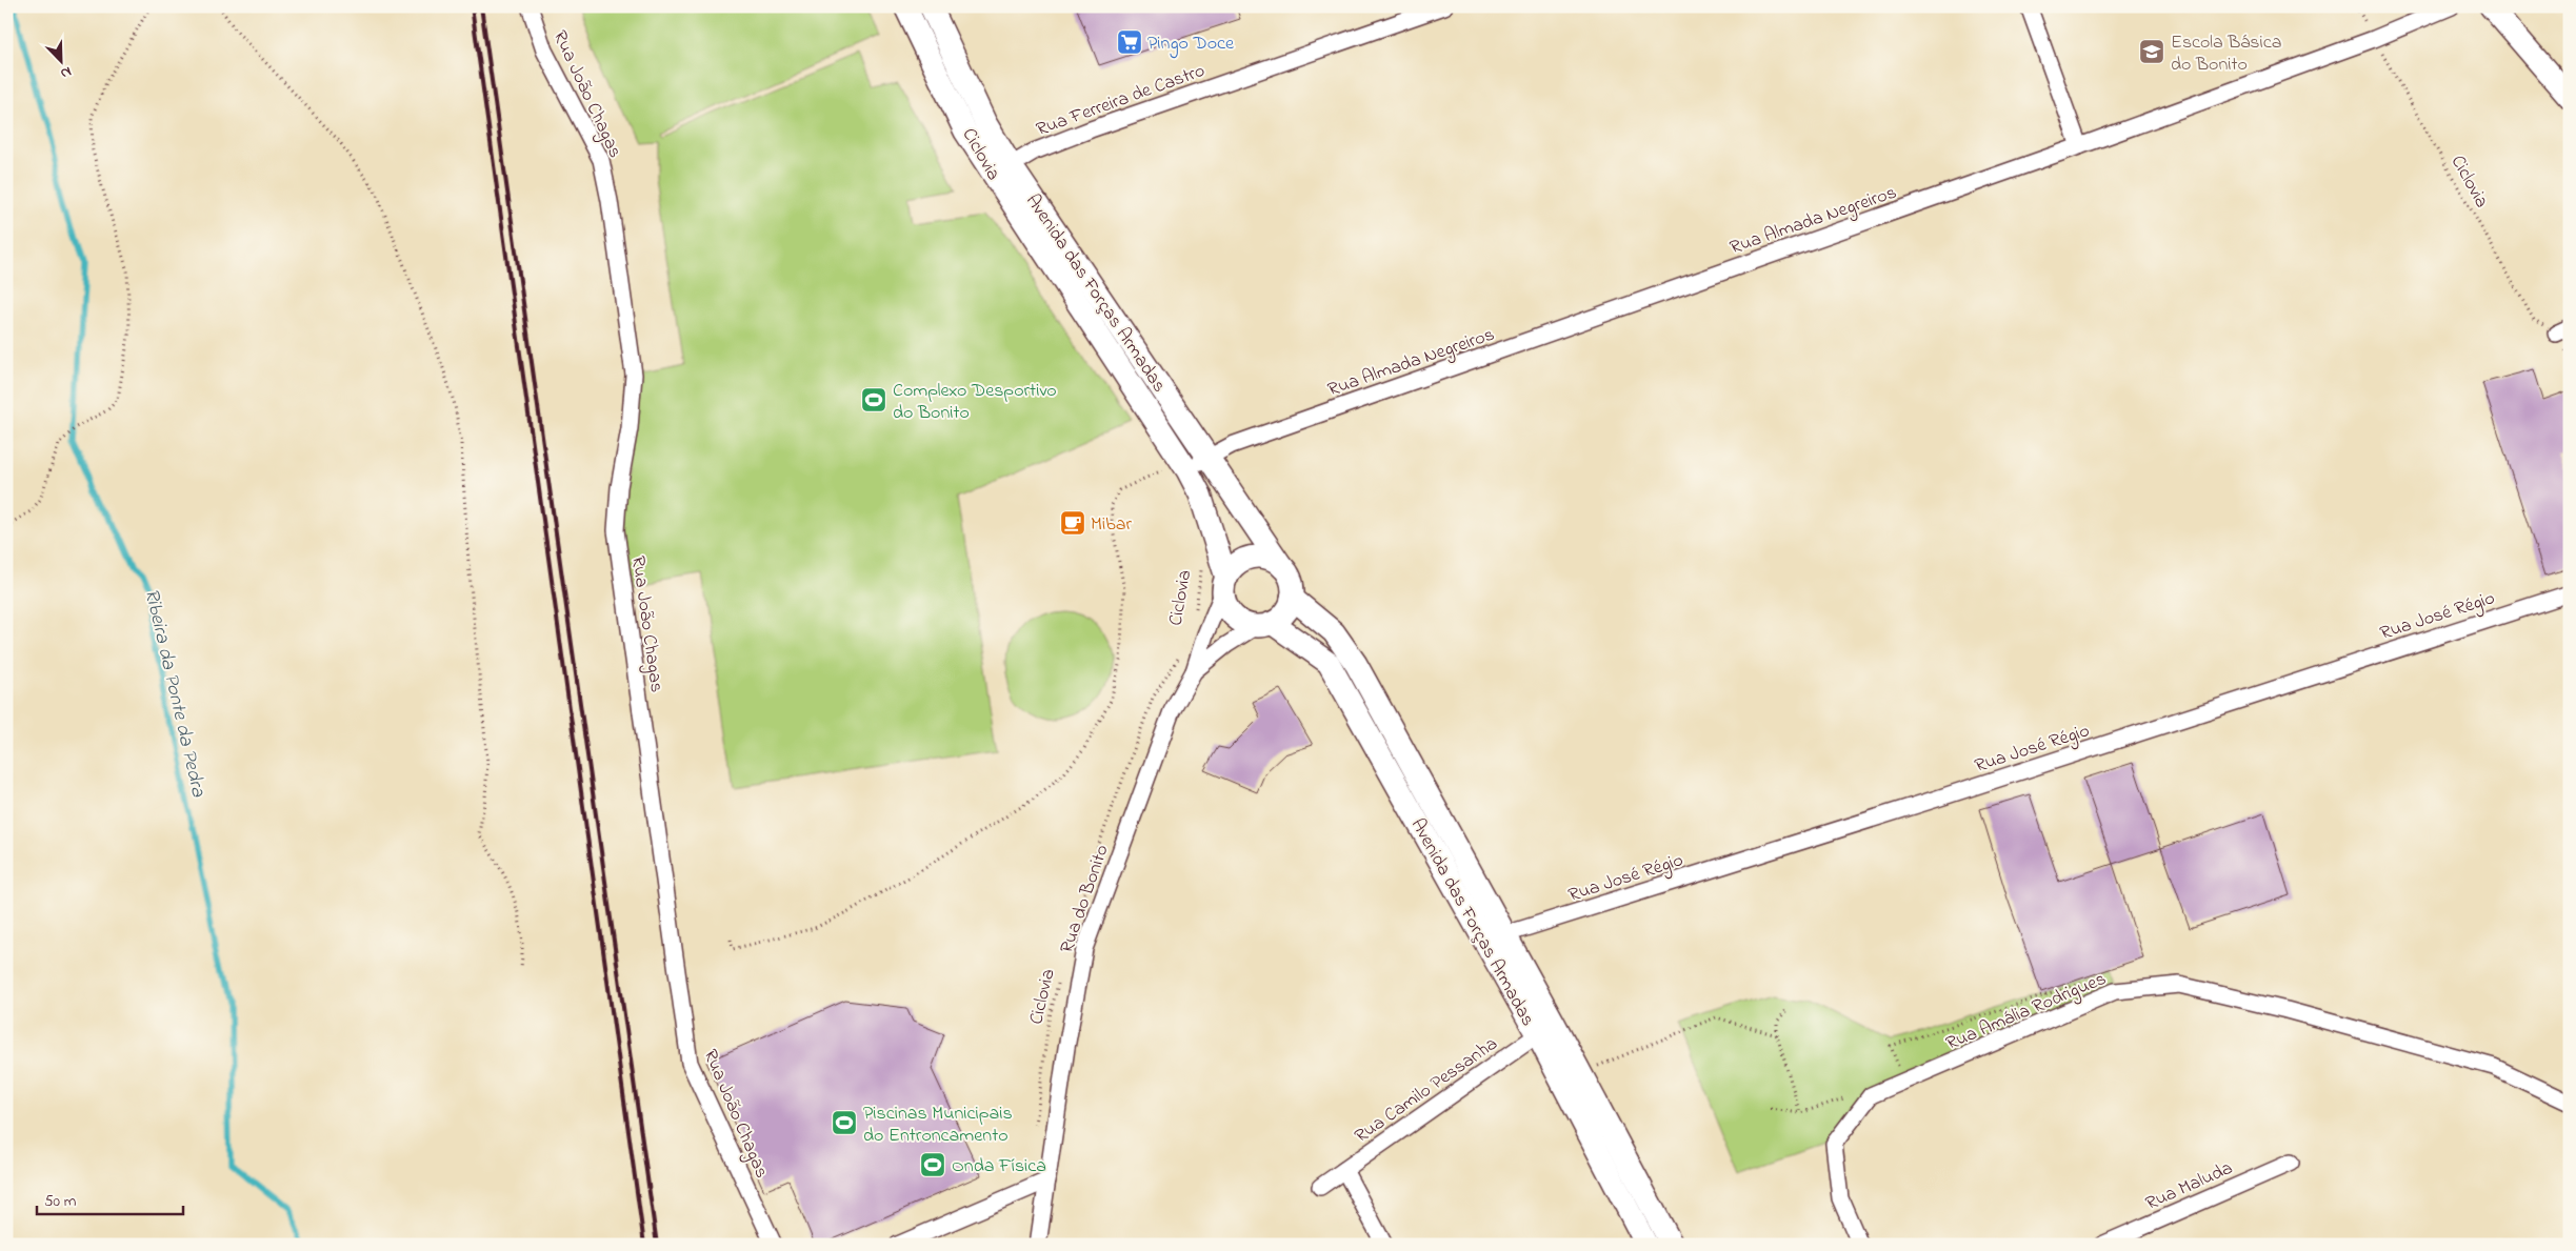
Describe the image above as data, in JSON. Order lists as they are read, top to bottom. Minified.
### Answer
{"streets":{"street":["Rua João Chagas","Rua Ferreira de Castro","Rua Almada Negreiros","Avenida das Forças Armadas","Rua José Régio","Rua do Bonito","Rua Amália Rodrigues","Rua Camilo Pessanha","Rua Maluda"],"path":["Ciclovia"]},"crossings":[["Rua Ferreira de Castro","Avenida das Forças Armadas"],["Ciclovia","Rua Almada Negreiros"],["Rua Almada Negreiros","Avenida das Forças Armadas"],["Avenida das Forças Armadas","Rua José Régio"],["Avenida das Forças Armadas","Rua do Bonito"],["Avenida das Forças Armadas","Rua Camilo Pessanha"]],"water":["Ribeira da Ponte da Pedra"],"places":{"supermarket":["Pingo Doce"],"school or university":["Escola Básica do Bonito"],"sports":["Complexo Desportivo do Bonito","Piscinas Municipais do Entroncamento","Onda Física"],"cafe":["Mibar"]},"scale_bar":"50 m","north":"bottom right"}
